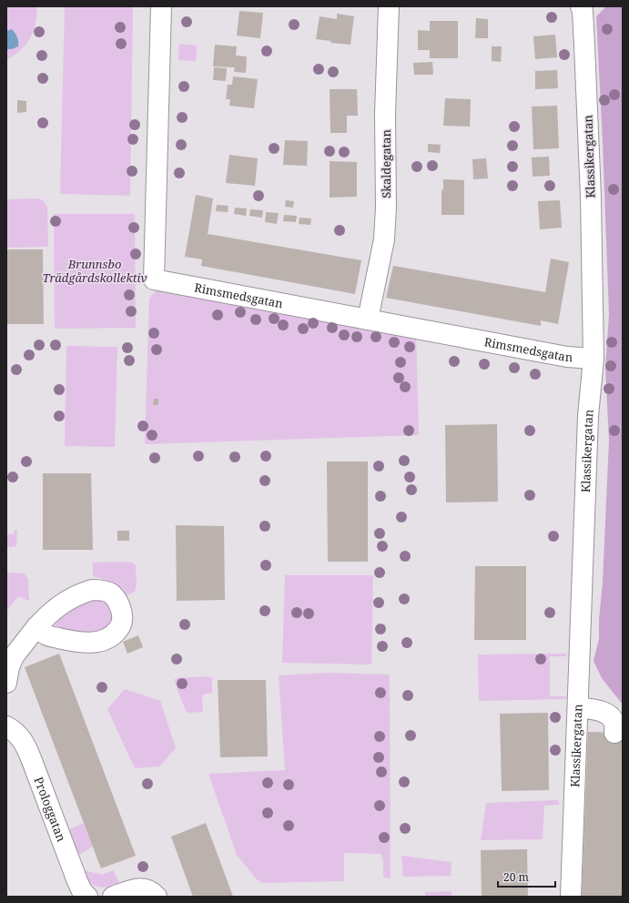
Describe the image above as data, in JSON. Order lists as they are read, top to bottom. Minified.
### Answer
{"streets":{"street":["Klassikergatan","Skaldegatan","Rimsmedsgatan","Prologgatan"]},"crossings":[["Klassikergatan","Rimsmedsgatan"],["Skaldegatan","Rimsmedsgatan"]],"parks":["Brunnsbo Trädgårdskollektiv"],"scale_bar":"20 m"}
